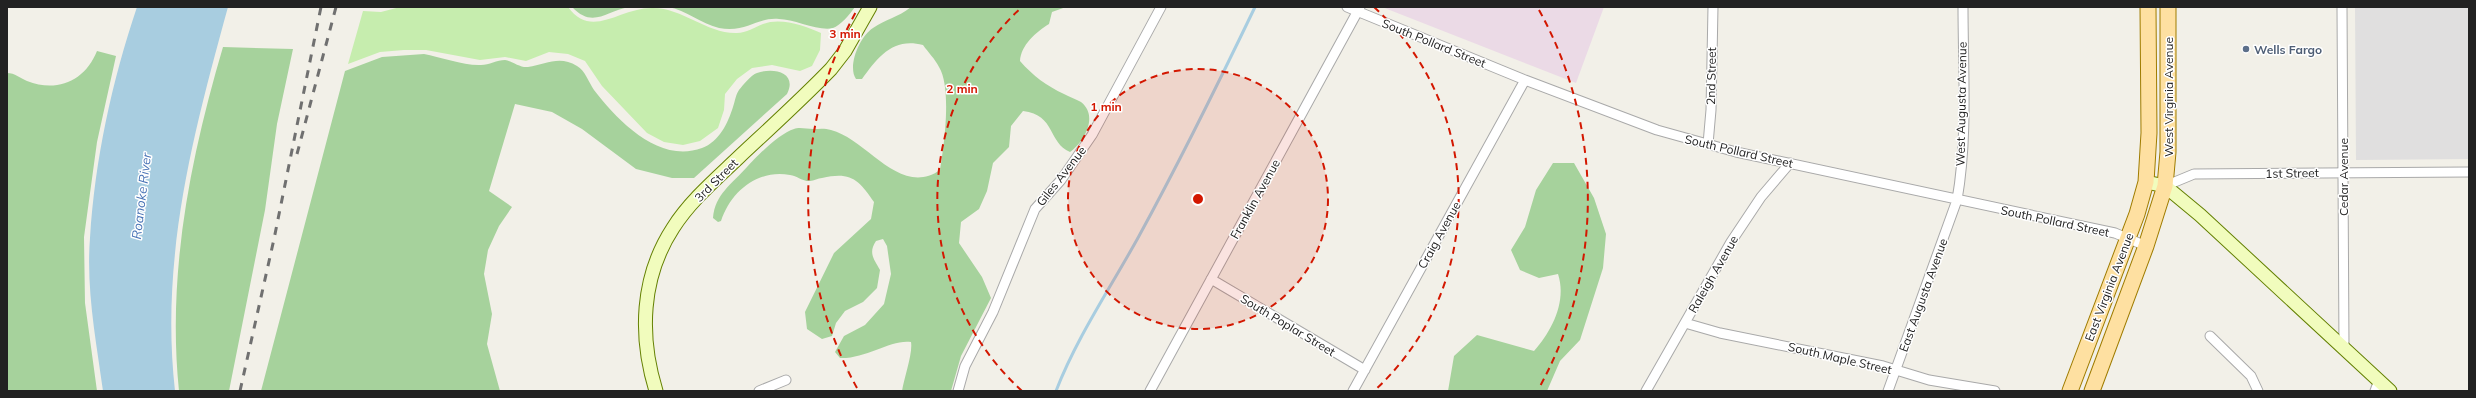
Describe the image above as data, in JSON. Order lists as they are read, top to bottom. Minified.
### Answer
{"streets":{"main road":["West Virginia Avenue","East Virginia Avenue"],"street":["South Pollard Street","2nd Street","West Augusta Avenue","1st Street","Giles Avenue","Cedar Avenue","3rd Street","Franklin Avenue","Craig Avenue","Raleigh Avenue","East Augusta Avenue","South Poplar Street","South Maple Street"]},"crossings":[["South Pollard Street","2nd Street"],["South Pollard Street","West Augusta Avenue"],["South Pollard Street","Franklin Avenue"],["South Pollard Street","Craig Avenue"],["South Pollard Street","Raleigh Avenue"],["South Pollard Street","East Virginia Avenue"],["South Pollard Street","East Augusta Avenue"],["West Virginia Avenue","1st Street"],["West Virginia Avenue","East Virginia Avenue"],["West Augusta Avenue","East Augusta Avenue"],["1st Street","Cedar Avenue"],["1st Street","East Virginia Avenue"],["Franklin Avenue","South Poplar Street"],["Craig Avenue","South Poplar Street"],["Raleigh Avenue","South Maple Street"],["East Augusta Avenue","South Maple Street"]],"water":["Roanoke River"],"places":["Wells Fargo"],"rings":["3 min","2 min","1 min"]}
